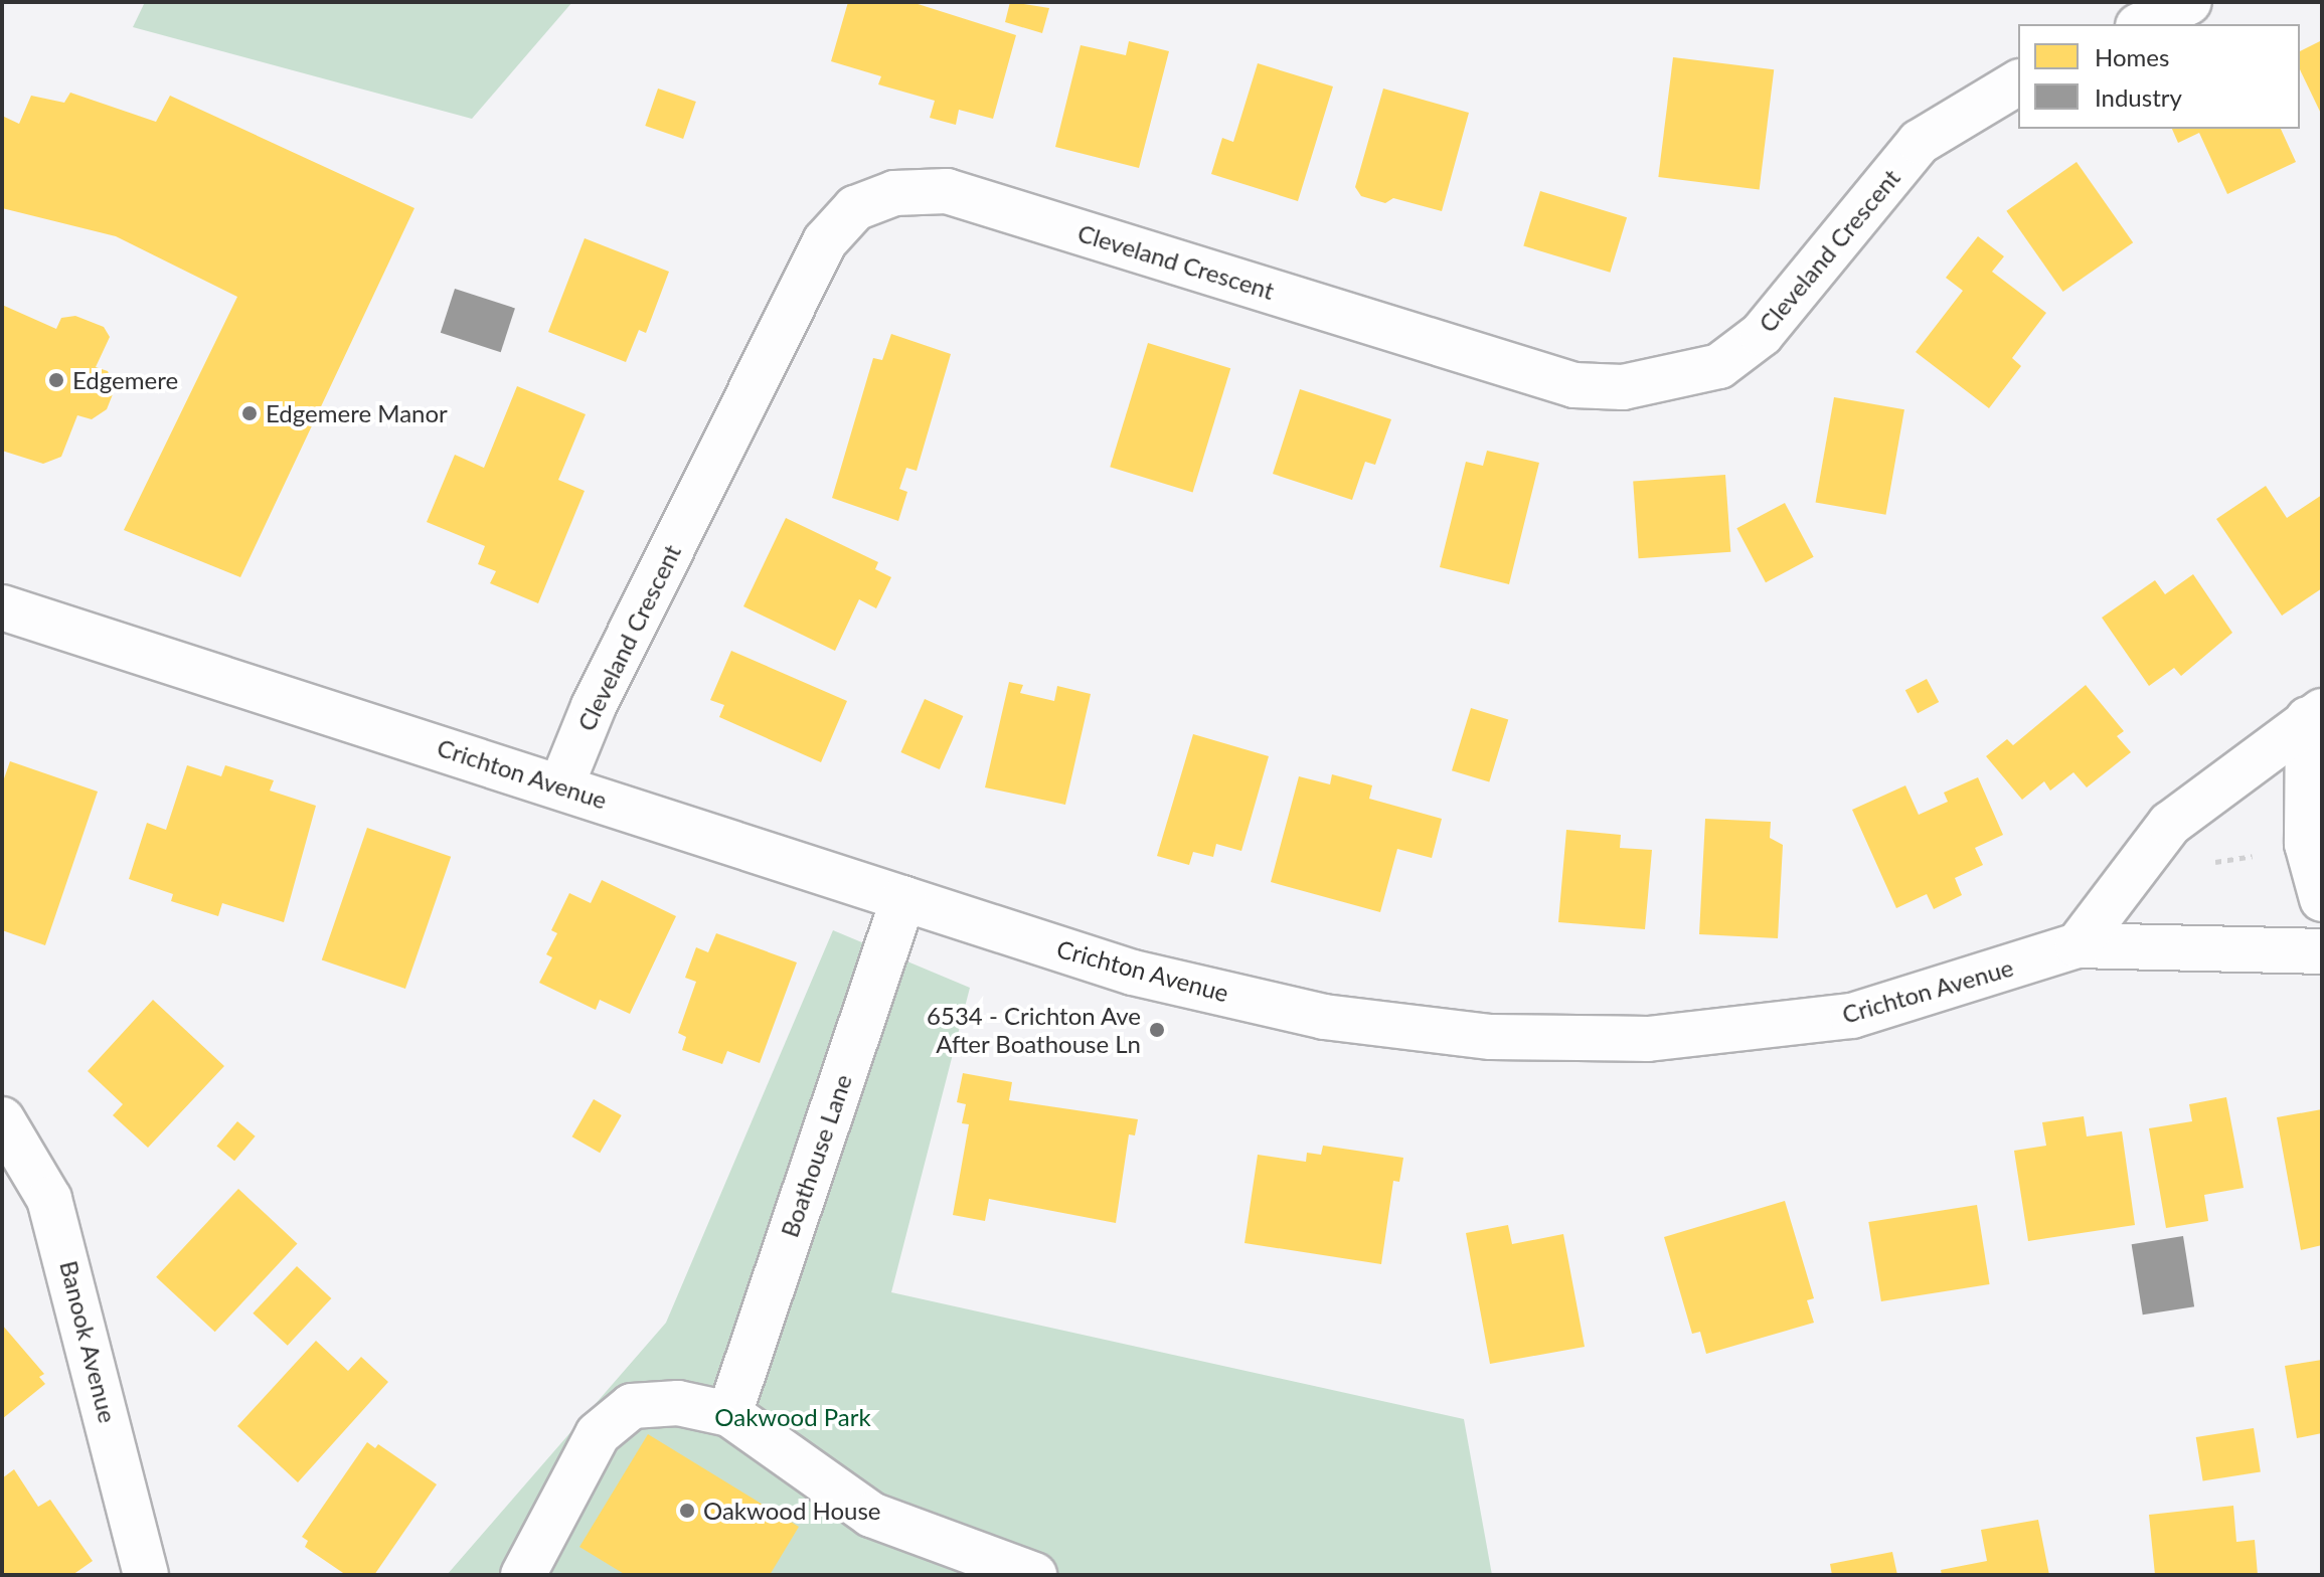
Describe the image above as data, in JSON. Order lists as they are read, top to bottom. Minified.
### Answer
{"streets":{"street":["Cleveland Crescent","Crichton Avenue","Boathouse Lane","Banook Avenue"]},"crossings":[["Cleveland Crescent","Crichton Avenue"],["Crichton Avenue","Boathouse Lane"]],"parks":["Oakwood Park"],"places":["Edgemere","Edgemere Manor","6534 - Crichton Ave After Boathouse Ln","Oakwood House"],"legend":["Homes","Industry"]}
